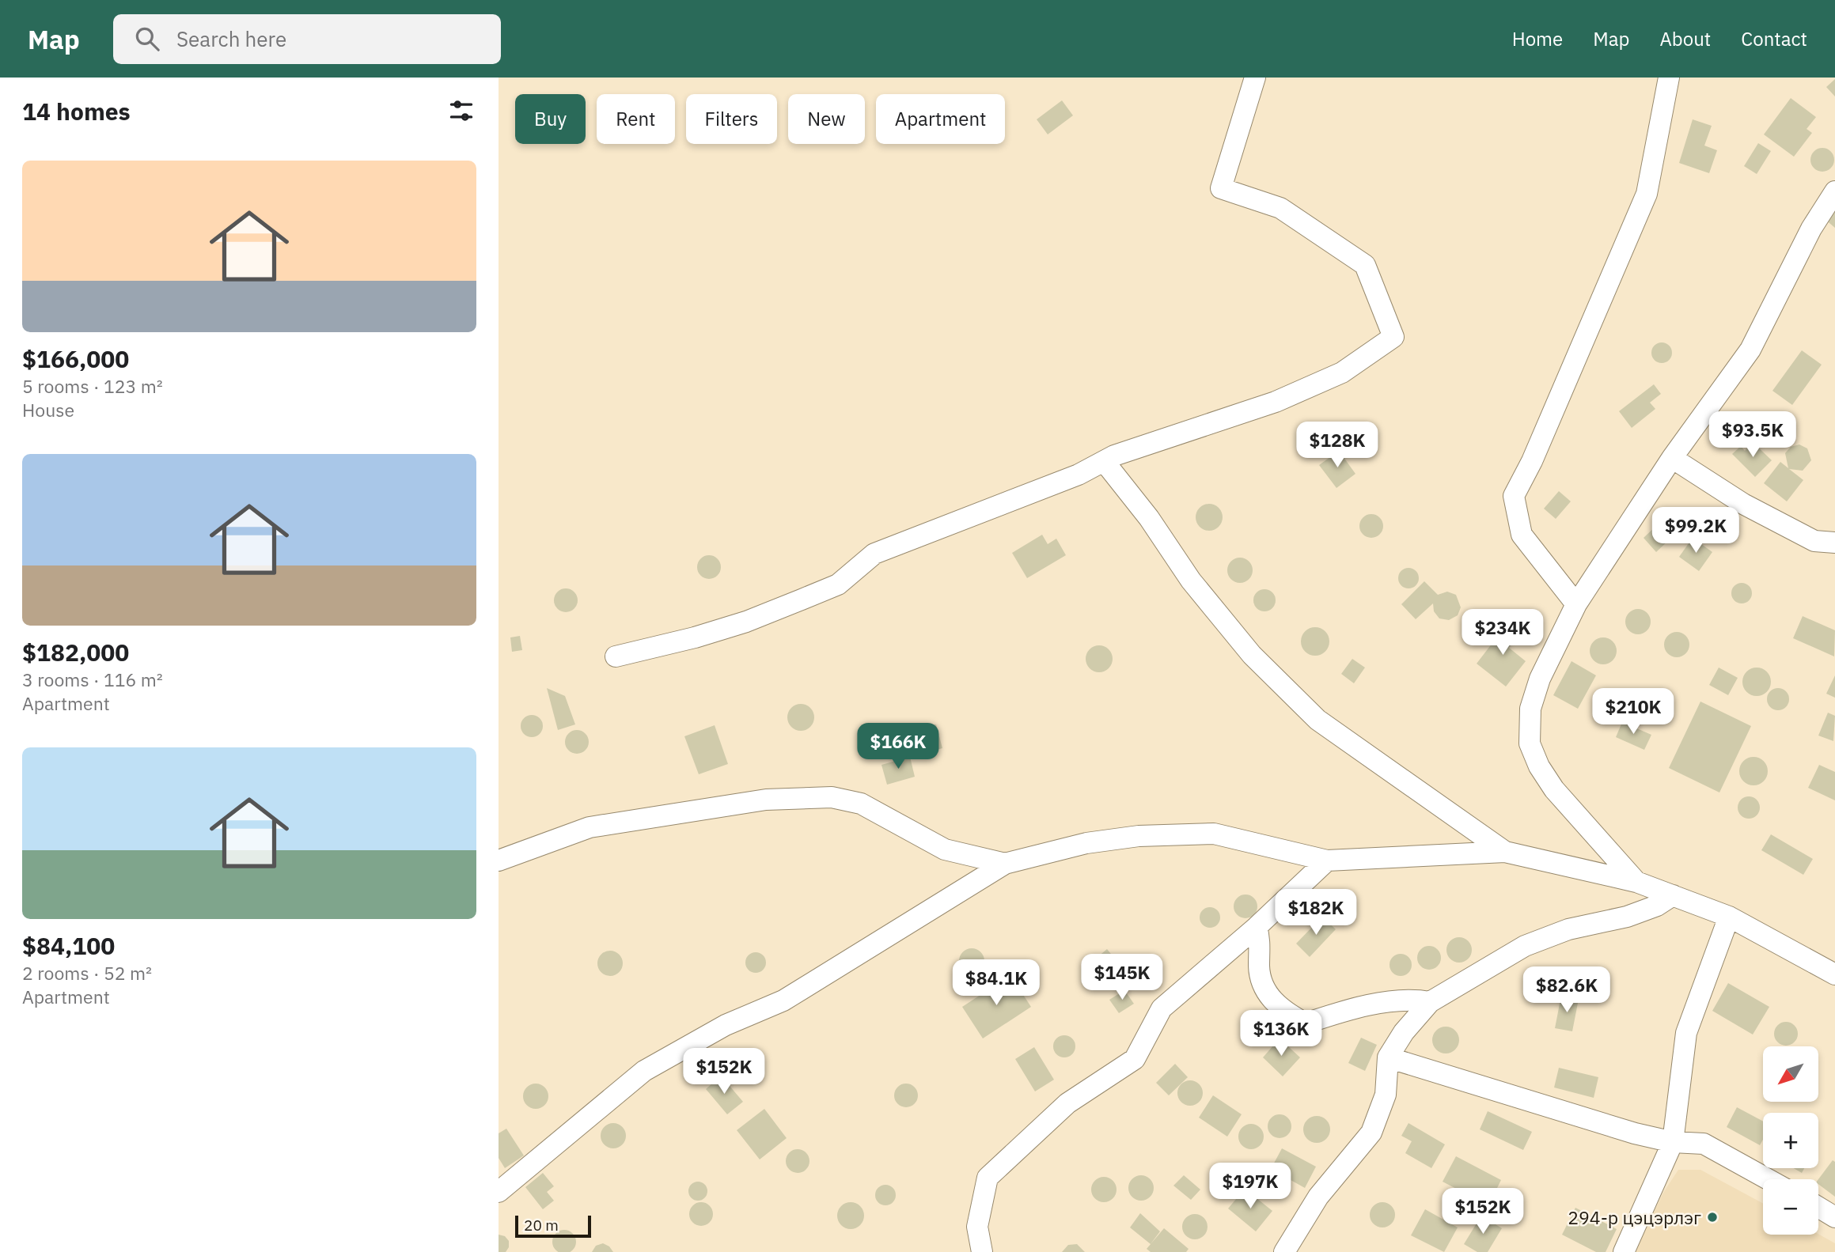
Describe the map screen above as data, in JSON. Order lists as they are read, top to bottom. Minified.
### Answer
{"places":["294-р цэцэрлэг"],"scale_bar":"20 m","north":"bottom left","page":{"header":"Map","search":"Search here","nav":["Home","Map","About","Contact"],"heading":"14 homes","chip":["Buy","Rent","Filters","New","Apartment"],"list":[{"name":"$166,000","note":"5 rooms · 123 m² · House"},{"name":"$182,000","note":"3 rooms · 116 m² · Apartment"},{"name":"$84,100","note":"2 rooms · 52 m² · Apartment"}],"price":["$93.5K","$128K","$99.2K","$234K","$210K","$166K","$182K","$145K","$84.1K","$82.6K","$136K","$152K","$197K","$152K"],"map_buttons":["+","−"],"scale":"20 m"}}
